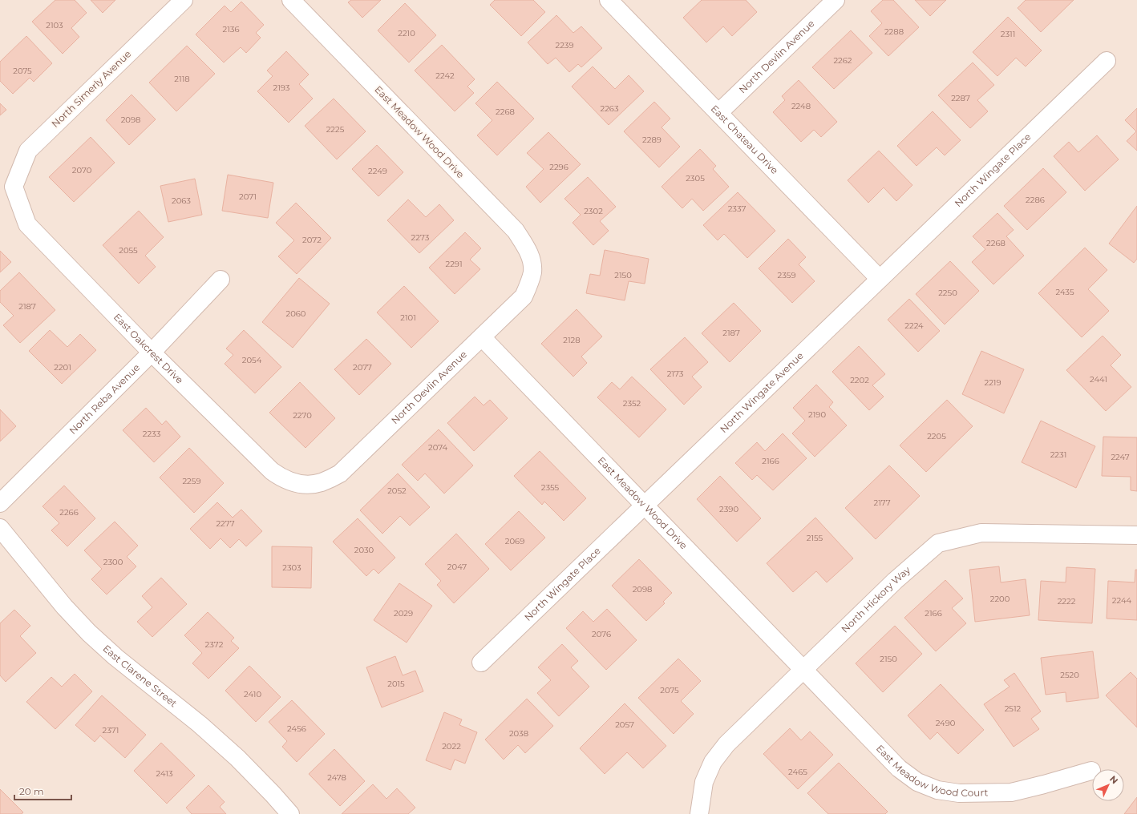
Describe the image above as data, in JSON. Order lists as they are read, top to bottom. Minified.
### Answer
{"streets":{"street":["North Devlin Avenue","North Simerly Avenue","East Meadow Wood Drive","East Chateau Drive","North Wingate Place","East Oakcrest Drive","North Wingate Avenue","North Reba Avenue","North Hickory Way","East Clarene Street","East Meadow Wood Court"]},"crossings":[["North Devlin Avenue","East Meadow Wood Drive"],["North Devlin Avenue","East Chateau Drive"],["North Devlin Avenue","East Oakcrest Drive"],["North Simerly Avenue","East Oakcrest Drive"],["East Meadow Wood Drive","North Wingate Place"],["East Meadow Wood Drive","North Wingate Avenue"],["East Meadow Wood Drive","North Hickory Way"],["East Meadow Wood Drive","East Meadow Wood Court"],["East Chateau Drive","North Wingate Place"],["East Chateau Drive","North Wingate Avenue"],["North Wingate Place","North Wingate Avenue"],["East Oakcrest Drive","North Reba Avenue"],["North Hickory Way","East Meadow Wood Court"]],"house_numbers":["2103","2136","2288","2210","2311","2239","2262","2075","2242","2118","2193","2287","2248","2263","2268","2098","2225","2289","2296","2070","2249","2305","2071","2286","2063","2337","2302","2273","2072","2268","2055","2291","2150","2359","2435","2250","2187","2060","2101","2224","2187","2128","2054","2201","2077","2173","2441","2202","2219","2352","2190","2270","2233","2205","2074","2231","2247","2166","2259","2355","2052","2177","2390","2266","2277","2155","2069","2030","2300","2047","2303","2098","2200","2244","2222","2029","2166","2076","2372","2150","2520","2015","2075","2410","2512","2490","2057","2456","2371","2038","2022","2465","2413","2478"],"scale_bar":"20 m","north":"top right"}
